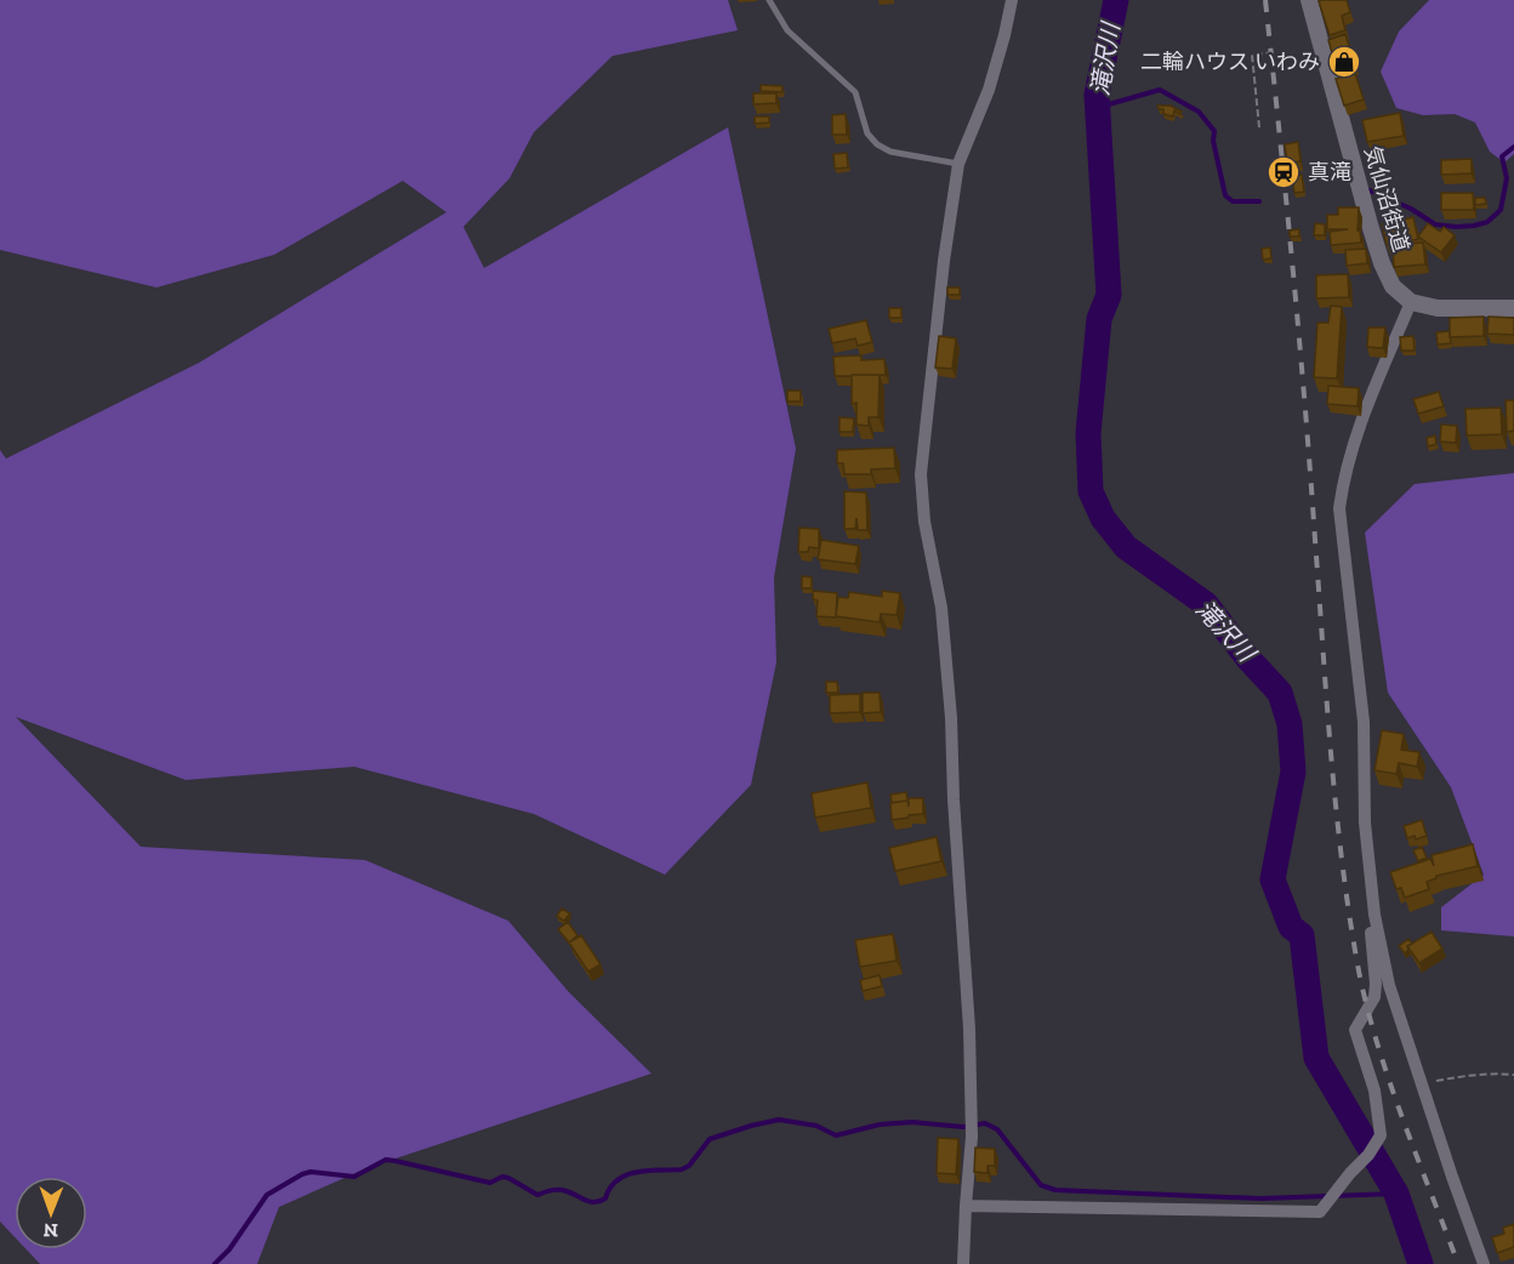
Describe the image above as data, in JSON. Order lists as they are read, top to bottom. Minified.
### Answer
{"streets":{"street":["気仙沼街道"]},"water":["滝沢川"],"places":{"shop":["二輪ハウス いわみ"],"station":["真滝"]},"north":"bottom"}
